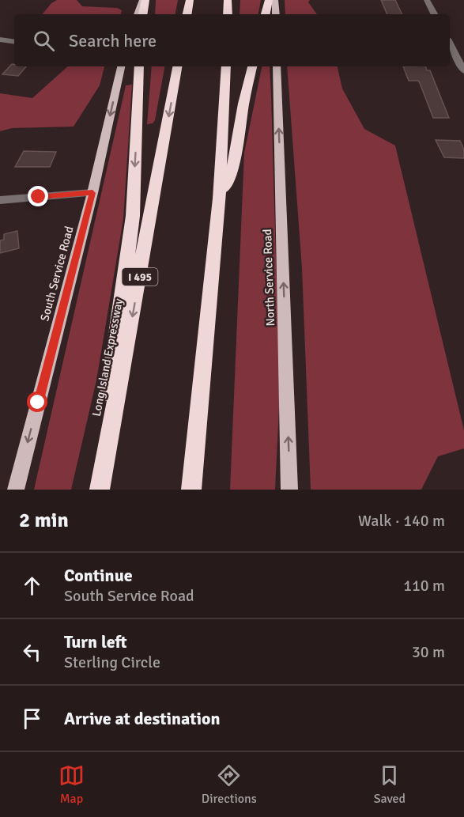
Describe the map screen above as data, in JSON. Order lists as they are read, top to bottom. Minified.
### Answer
{"streets":{"highway":["I 495","Long Island Expressway"],"main road":["South Service Road","North Service Road"]},"one_way":["South Service Road","North Service Road"],"page":{"search":"Search here","heading":["2 min","Walk · 140 m"],"list":[["Continue","South Service Road","110 m"],["Turn left","Sterling Circle","30 m"],"Arrive at destination"],"nav":["Map","Directions","Saved"]}}
